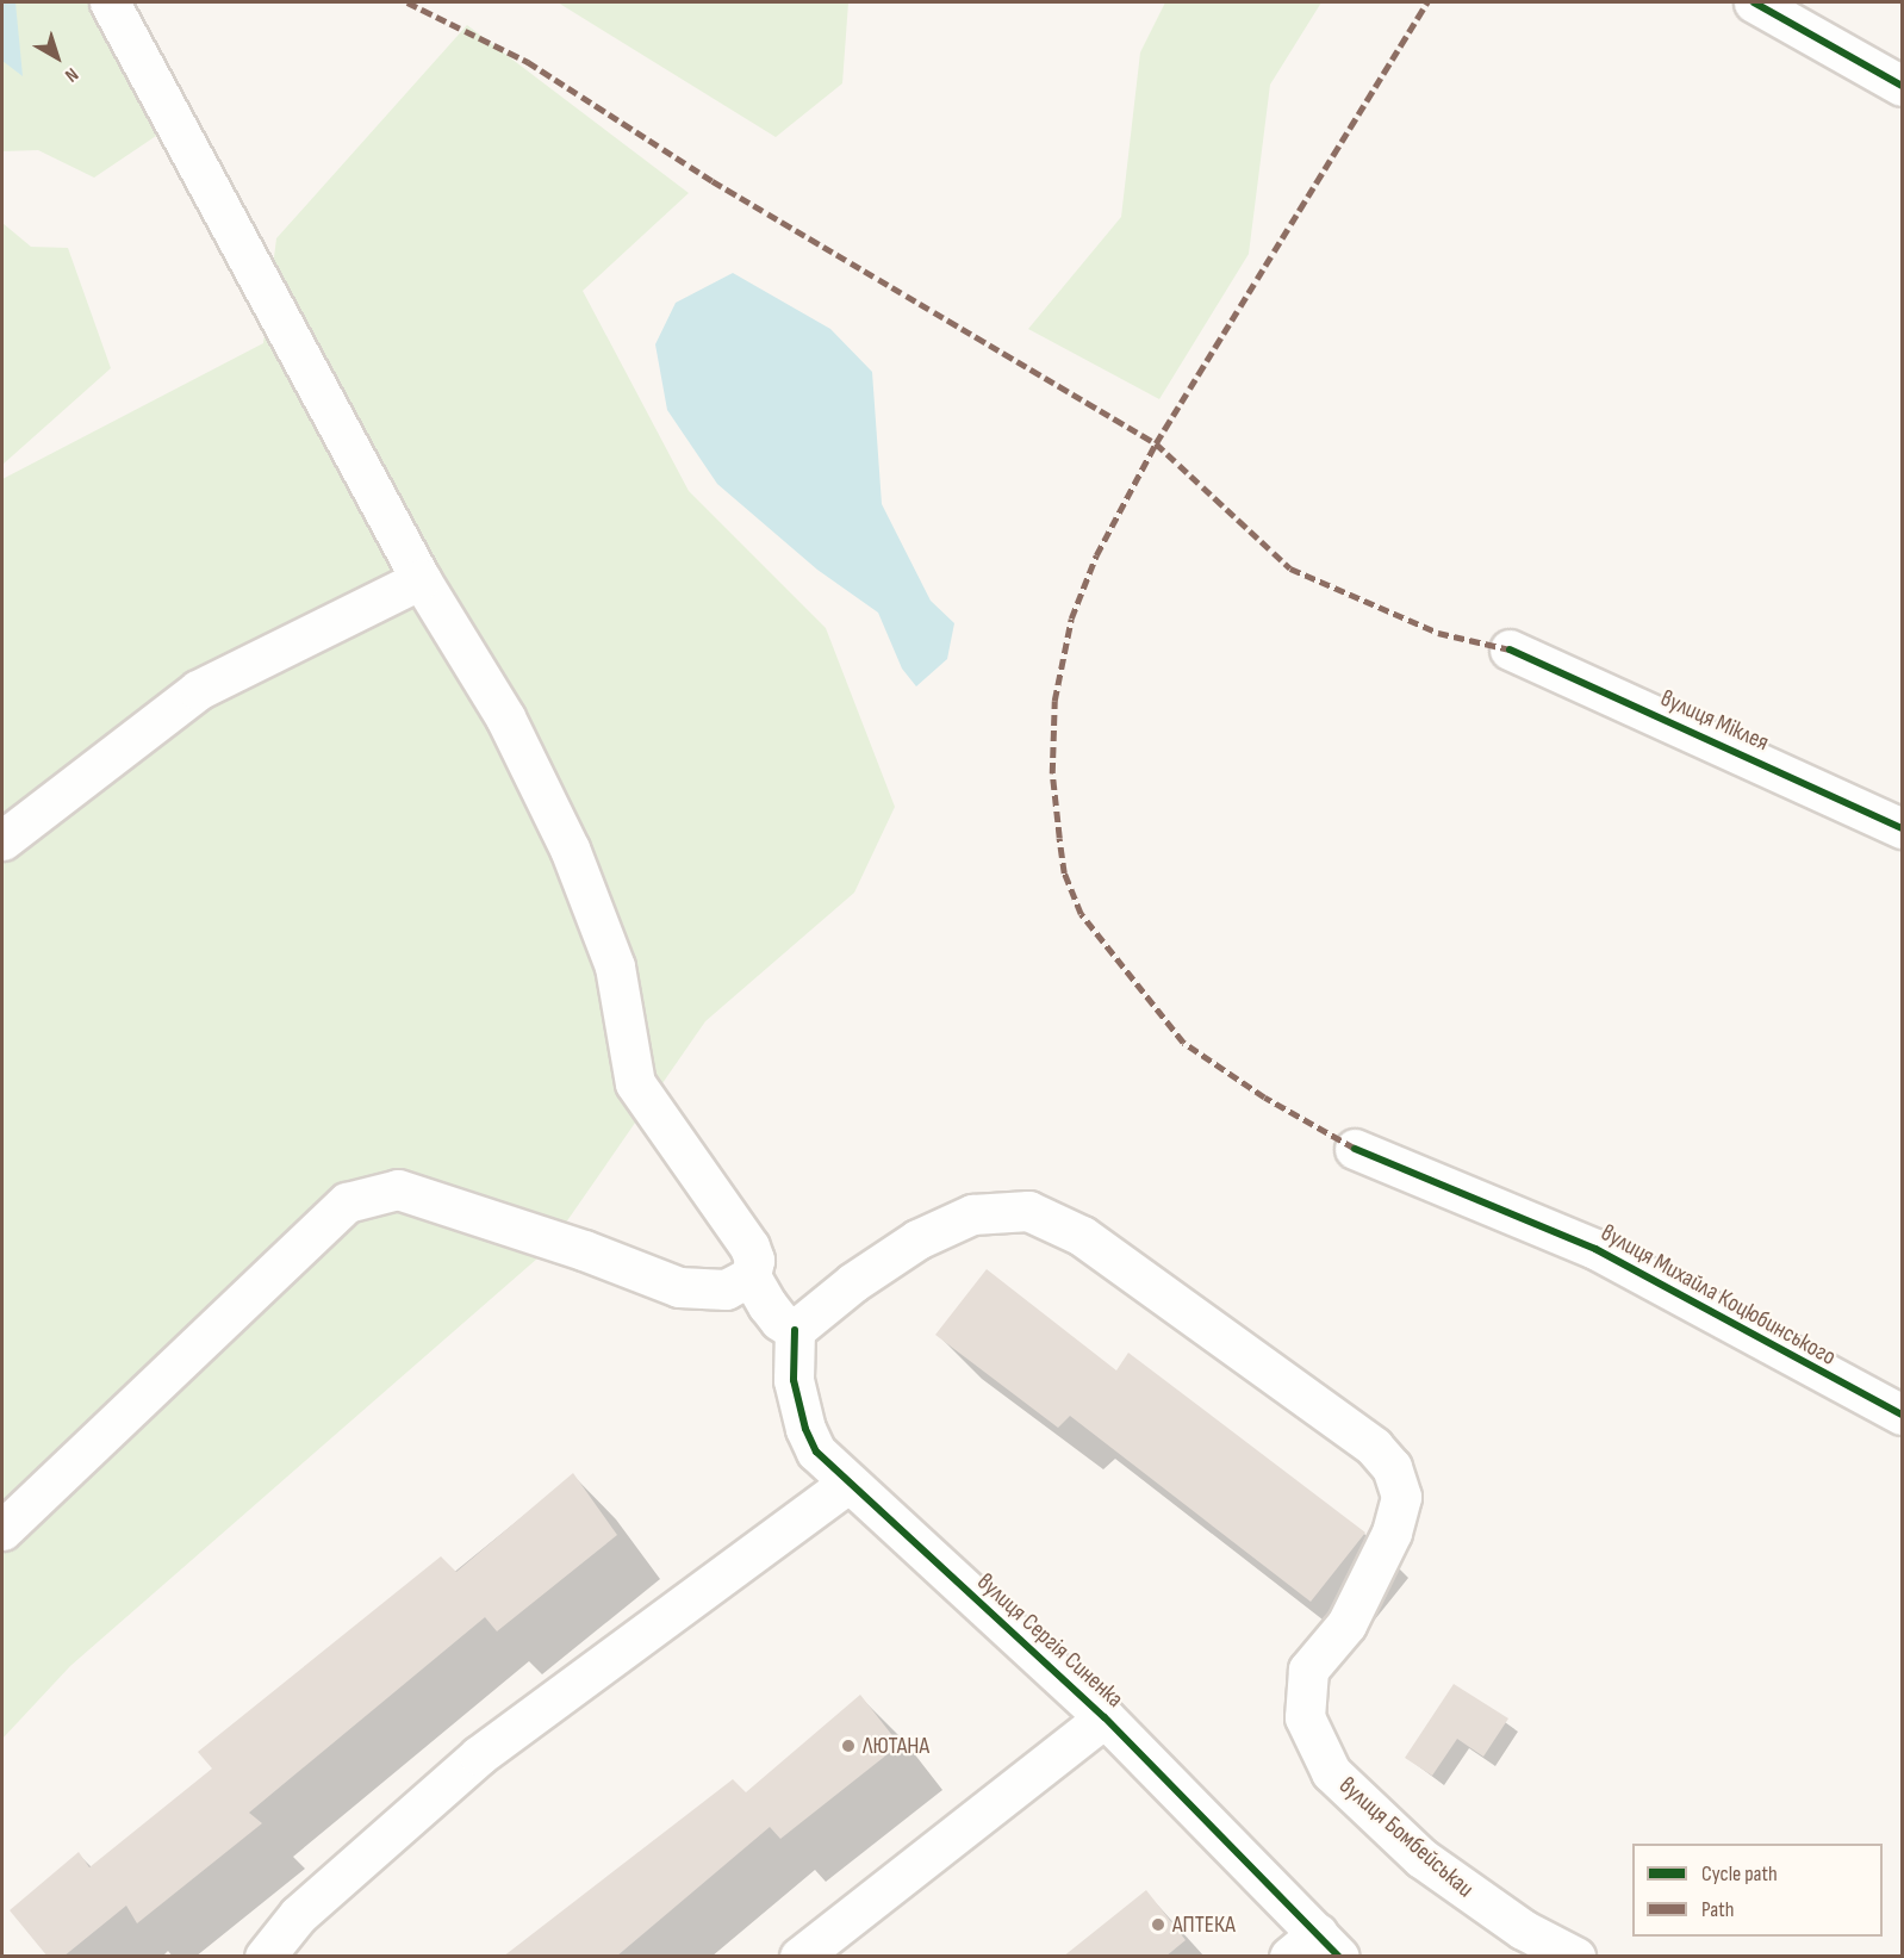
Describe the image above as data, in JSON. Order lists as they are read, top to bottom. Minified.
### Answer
{"streets":{"street":["вулиця Міклея","вулиця Михайла Коцюбинського","вулиця Сергія Синенка","вулиця Бомбейськаи"]},"crossings":[["вулиця Сергія Синенка","вулиця Бомбейськаи"]],"places":["ЛЮТАНА","АПТЕКА"],"legend":["Cycle path","Path"],"north":"bottom right"}
